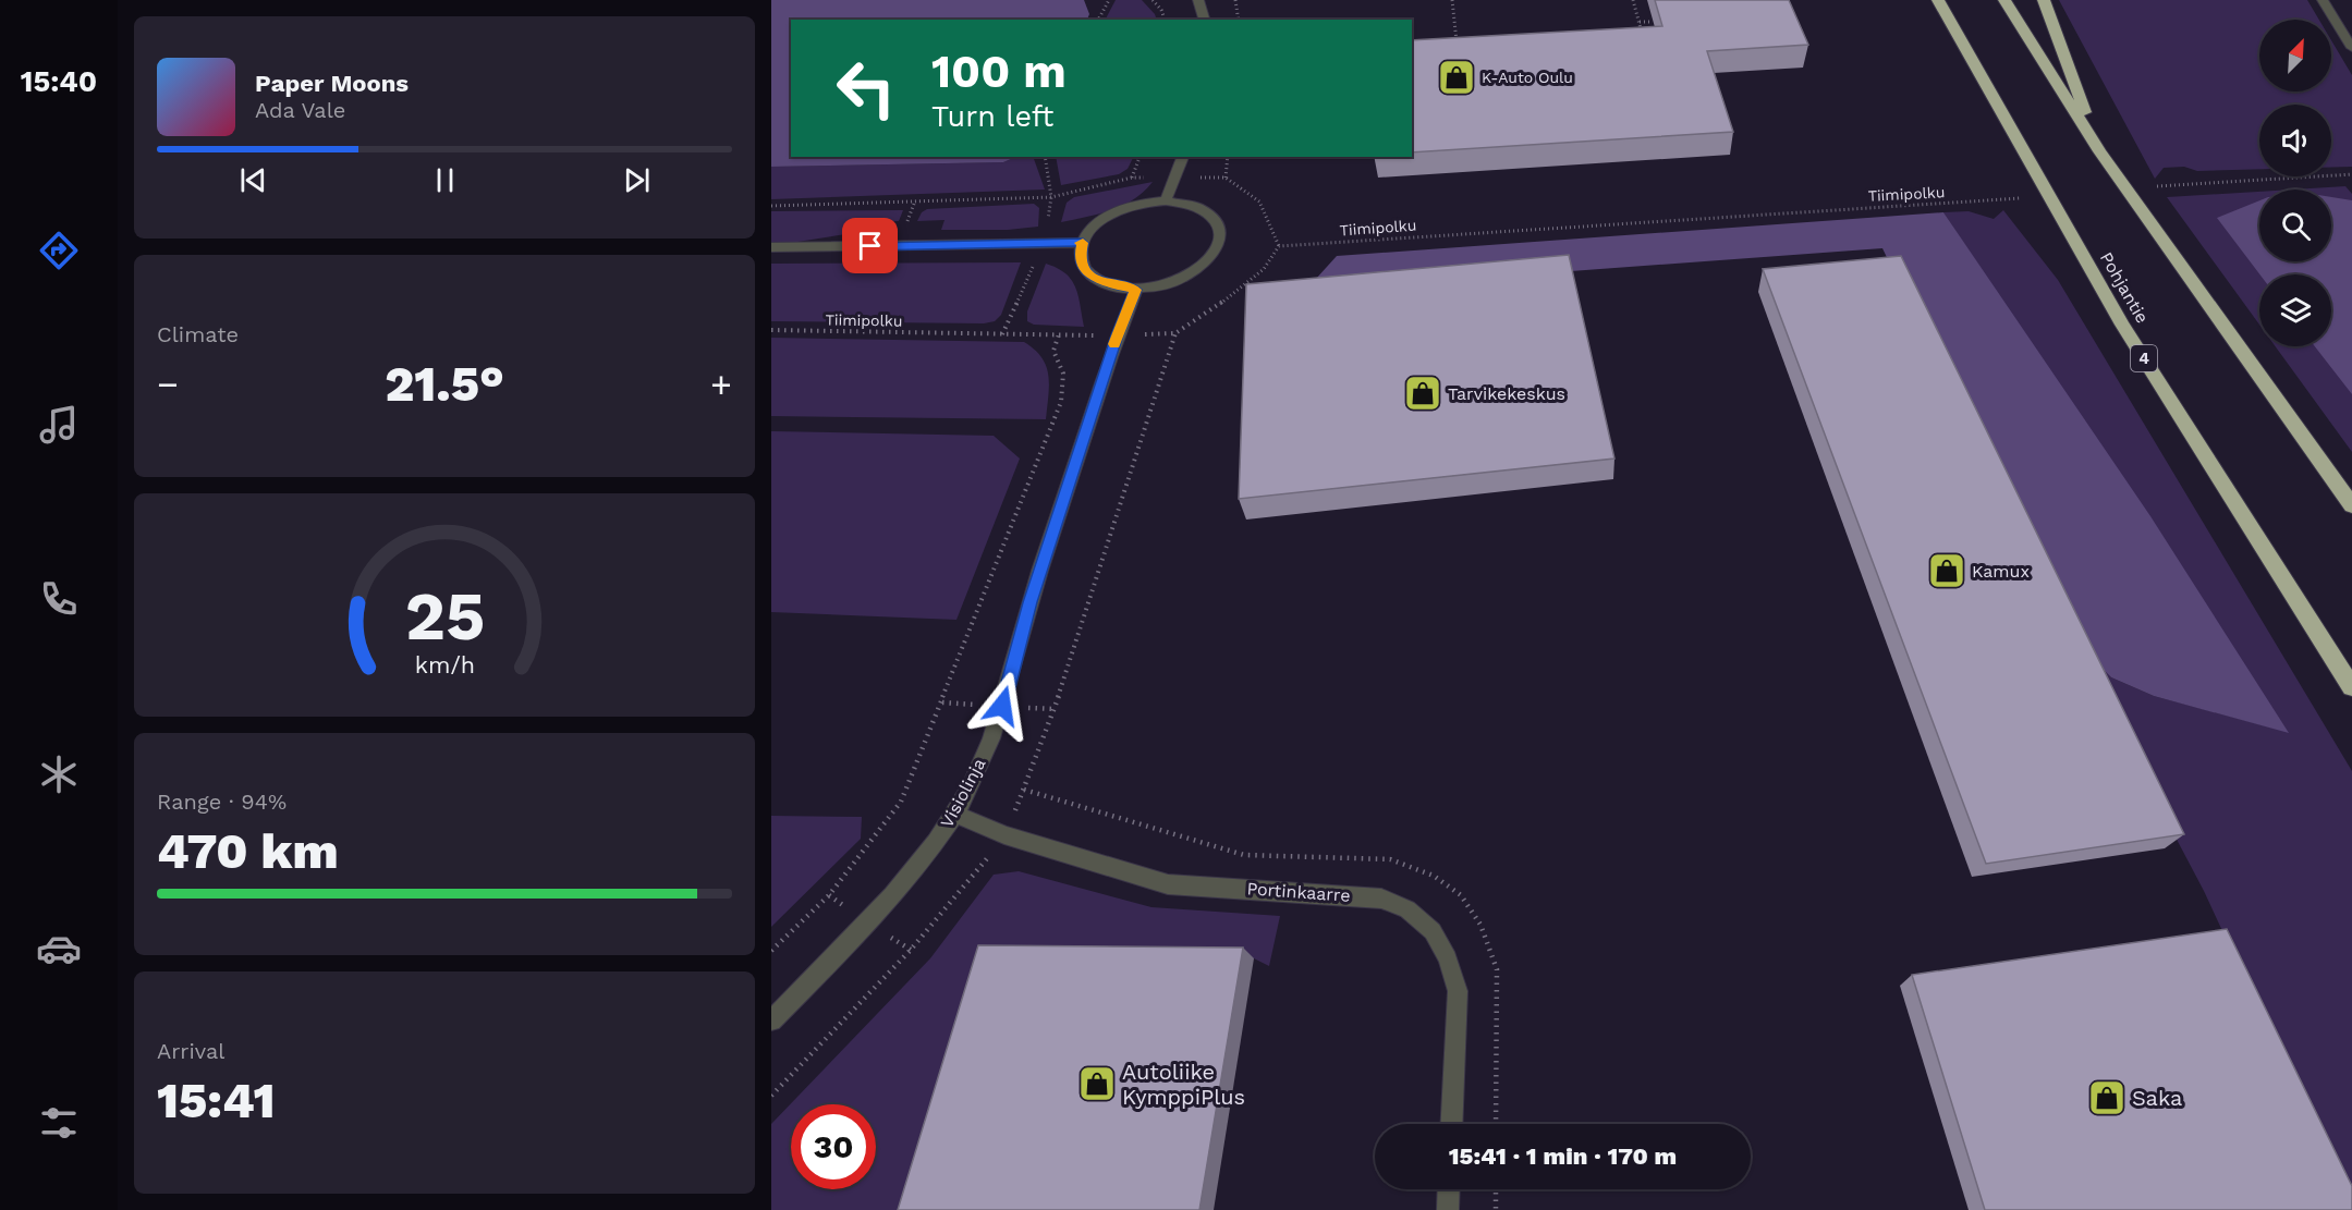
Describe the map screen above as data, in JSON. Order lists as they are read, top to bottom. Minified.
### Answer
{"streets":{"highway":["Pohjantie","4"],"street":["Visiolinja","Portinkaarre"],"path":["Tiimipolku"]},"crossings":[["Tiimipolku","Visiolinja"],["Visiolinja","Portinkaarre"]],"places":{"shop":["K-Auto Oulu","Tarvikekeskus","Kamux","Autoliike KymppiPlus","Saka"]},"north":"top right","page":{"tabs":"15:40","turn":["100 m","Turn left"],"song":["Paper Moons","Ada Vale"],"tile":["Climate",["Range · 94%","470 km"],["Arrival","15:41"]],"heat":["−","21.5°","+"],"limit":"30","trip":"15:41 · 1 min · 170 m","gauge":["25","km/h"]}}
